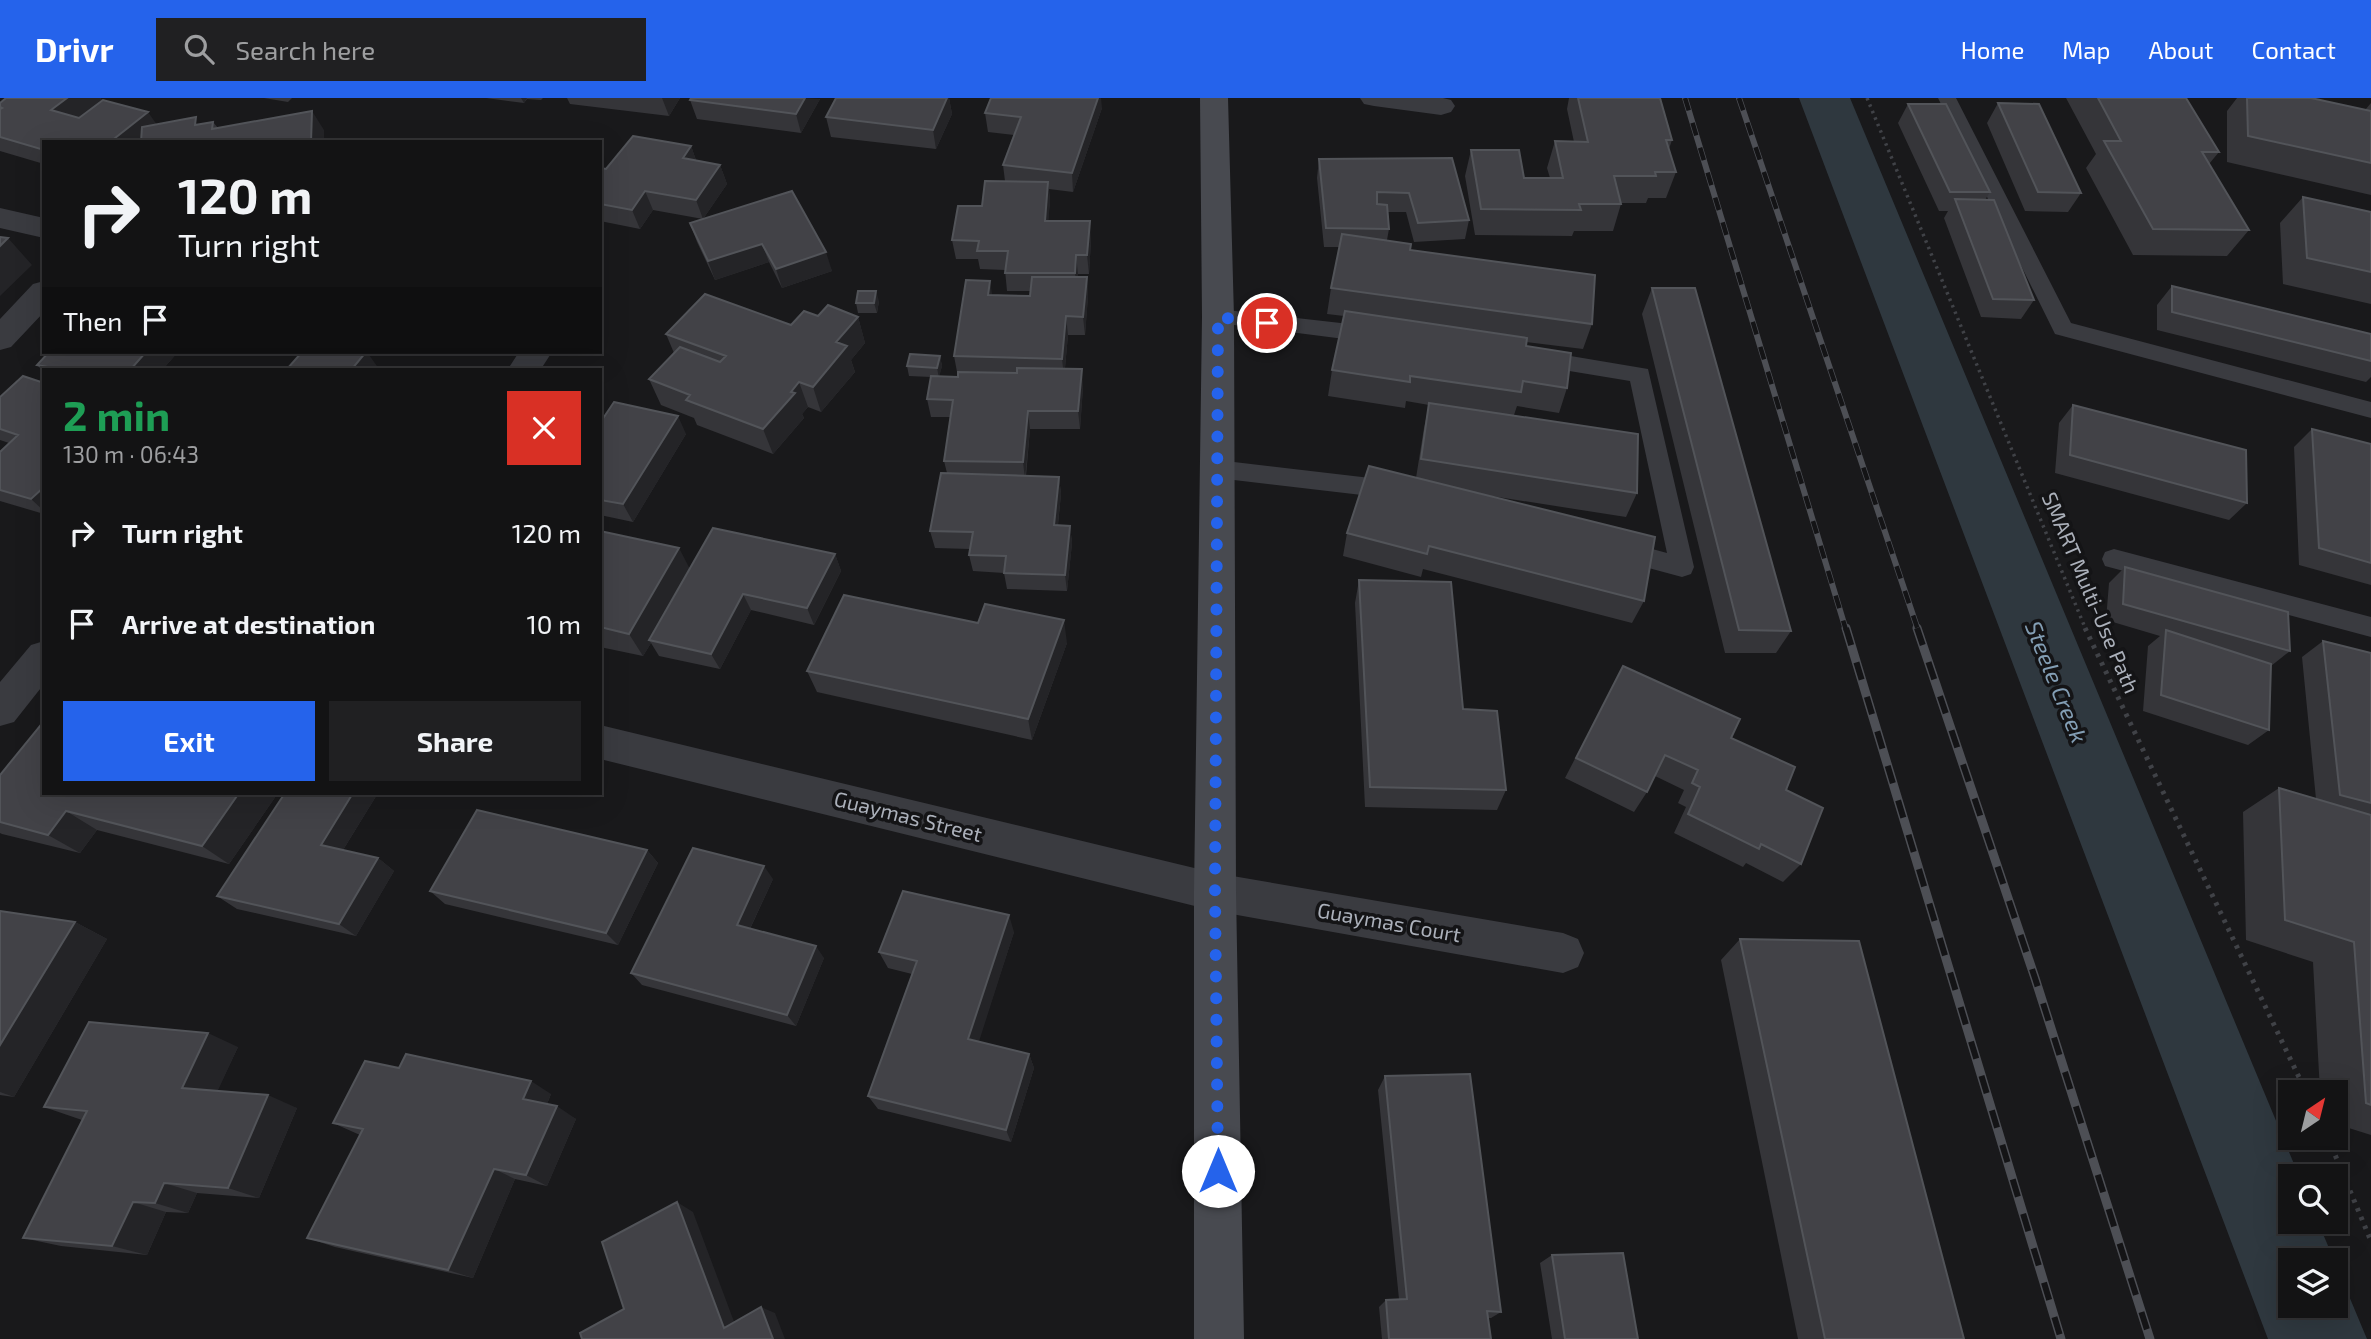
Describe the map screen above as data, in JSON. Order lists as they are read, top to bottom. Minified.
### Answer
{"streets":{"street":["Guaymas Street","Guaymas Court"],"path":["SMART Multi-Use Path"]},"crossings":[["Guaymas Street","Guaymas Court"]],"water":["Steele Creek"],"north":"top right","page":{"header":"Drivr","search":"Search here","nav":["Home","Map","About","Contact"],"turn":["120 m","Turn right"],"then":"Then","heading":["2 min","130 m · 06:43"],"list":[{"name":"Turn right","value":"120 m"},{"name":"Arrive at destination","value":"10 m"}],"buttons":["Exit","Share"]}}
